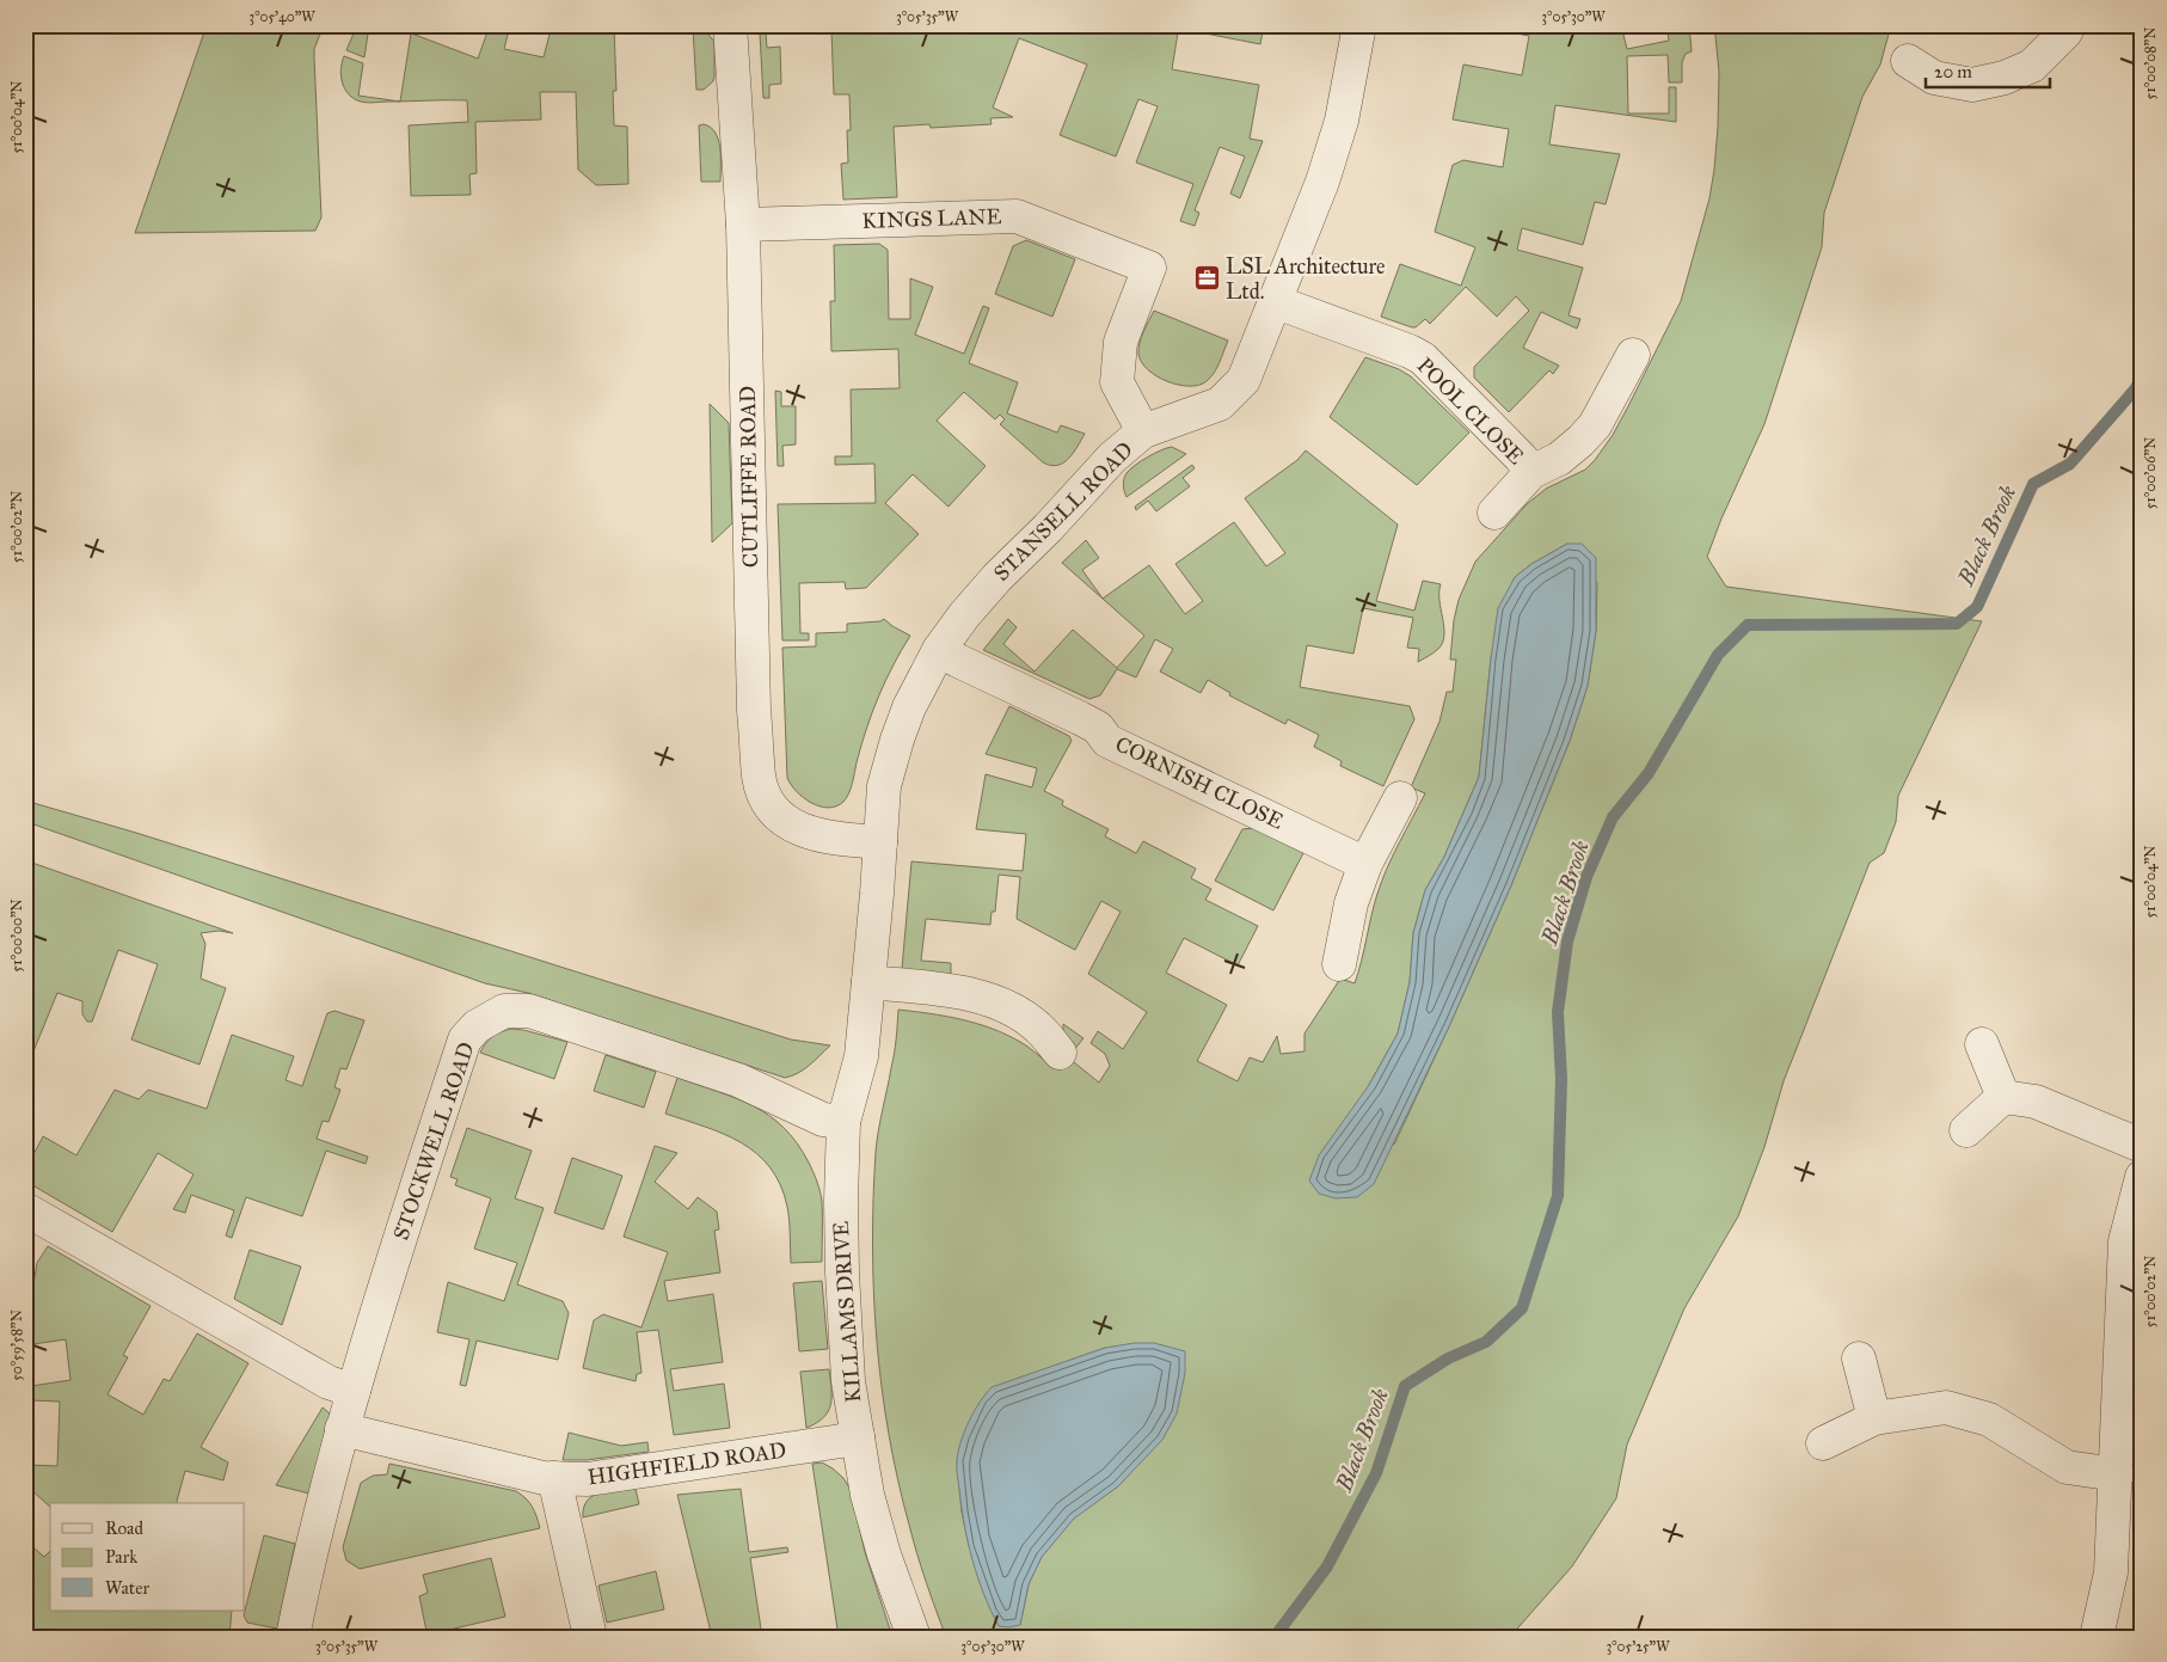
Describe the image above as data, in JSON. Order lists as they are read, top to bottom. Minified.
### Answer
{"streets":{"street":["KINGS LANE","POOL CLOSE","CUTLIFFE ROAD","STANSELL ROAD","CORNISH CLOSE","STOCKWELL ROAD","KILLAMS DRIVE","HIGHFIELD ROAD"]},"crossings":[["KINGS LANE","CUTLIFFE ROAD"],["KINGS LANE","STANSELL ROAD"],["POOL CLOSE","STANSELL ROAD"],["CUTLIFFE ROAD","STANSELL ROAD"],["STANSELL ROAD","CORNISH CLOSE"],["STANSELL ROAD","KILLAMS DRIVE"],["STOCKWELL ROAD","KILLAMS DRIVE"],["STOCKWELL ROAD","HIGHFIELD ROAD"],["KILLAMS DRIVE","HIGHFIELD ROAD"]],"water":["Black Brook"],"places":{"office":["LSL Architecture Ltd."]},"legend":["Road","Park","Water"],"scale_bar":"20 m","coordinates":["3°05'40\"W","3°05'35\"W","3°05'30\"W","51°00'08\"N","51°00'04\"N","51°00'06\"N","51°00'02\"N","51°00'00\"N","50°59'58\"N","3°05'25\"W"]}
